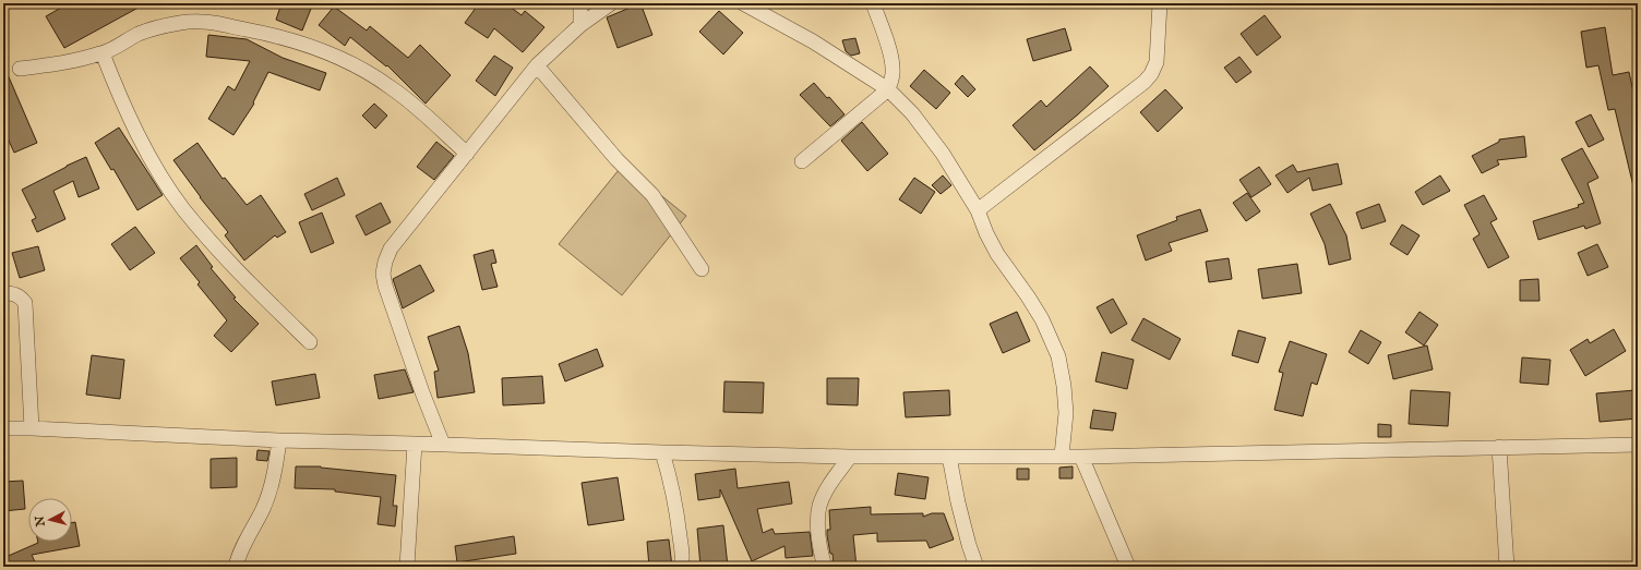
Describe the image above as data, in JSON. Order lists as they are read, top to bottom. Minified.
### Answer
{"north":"left"}
